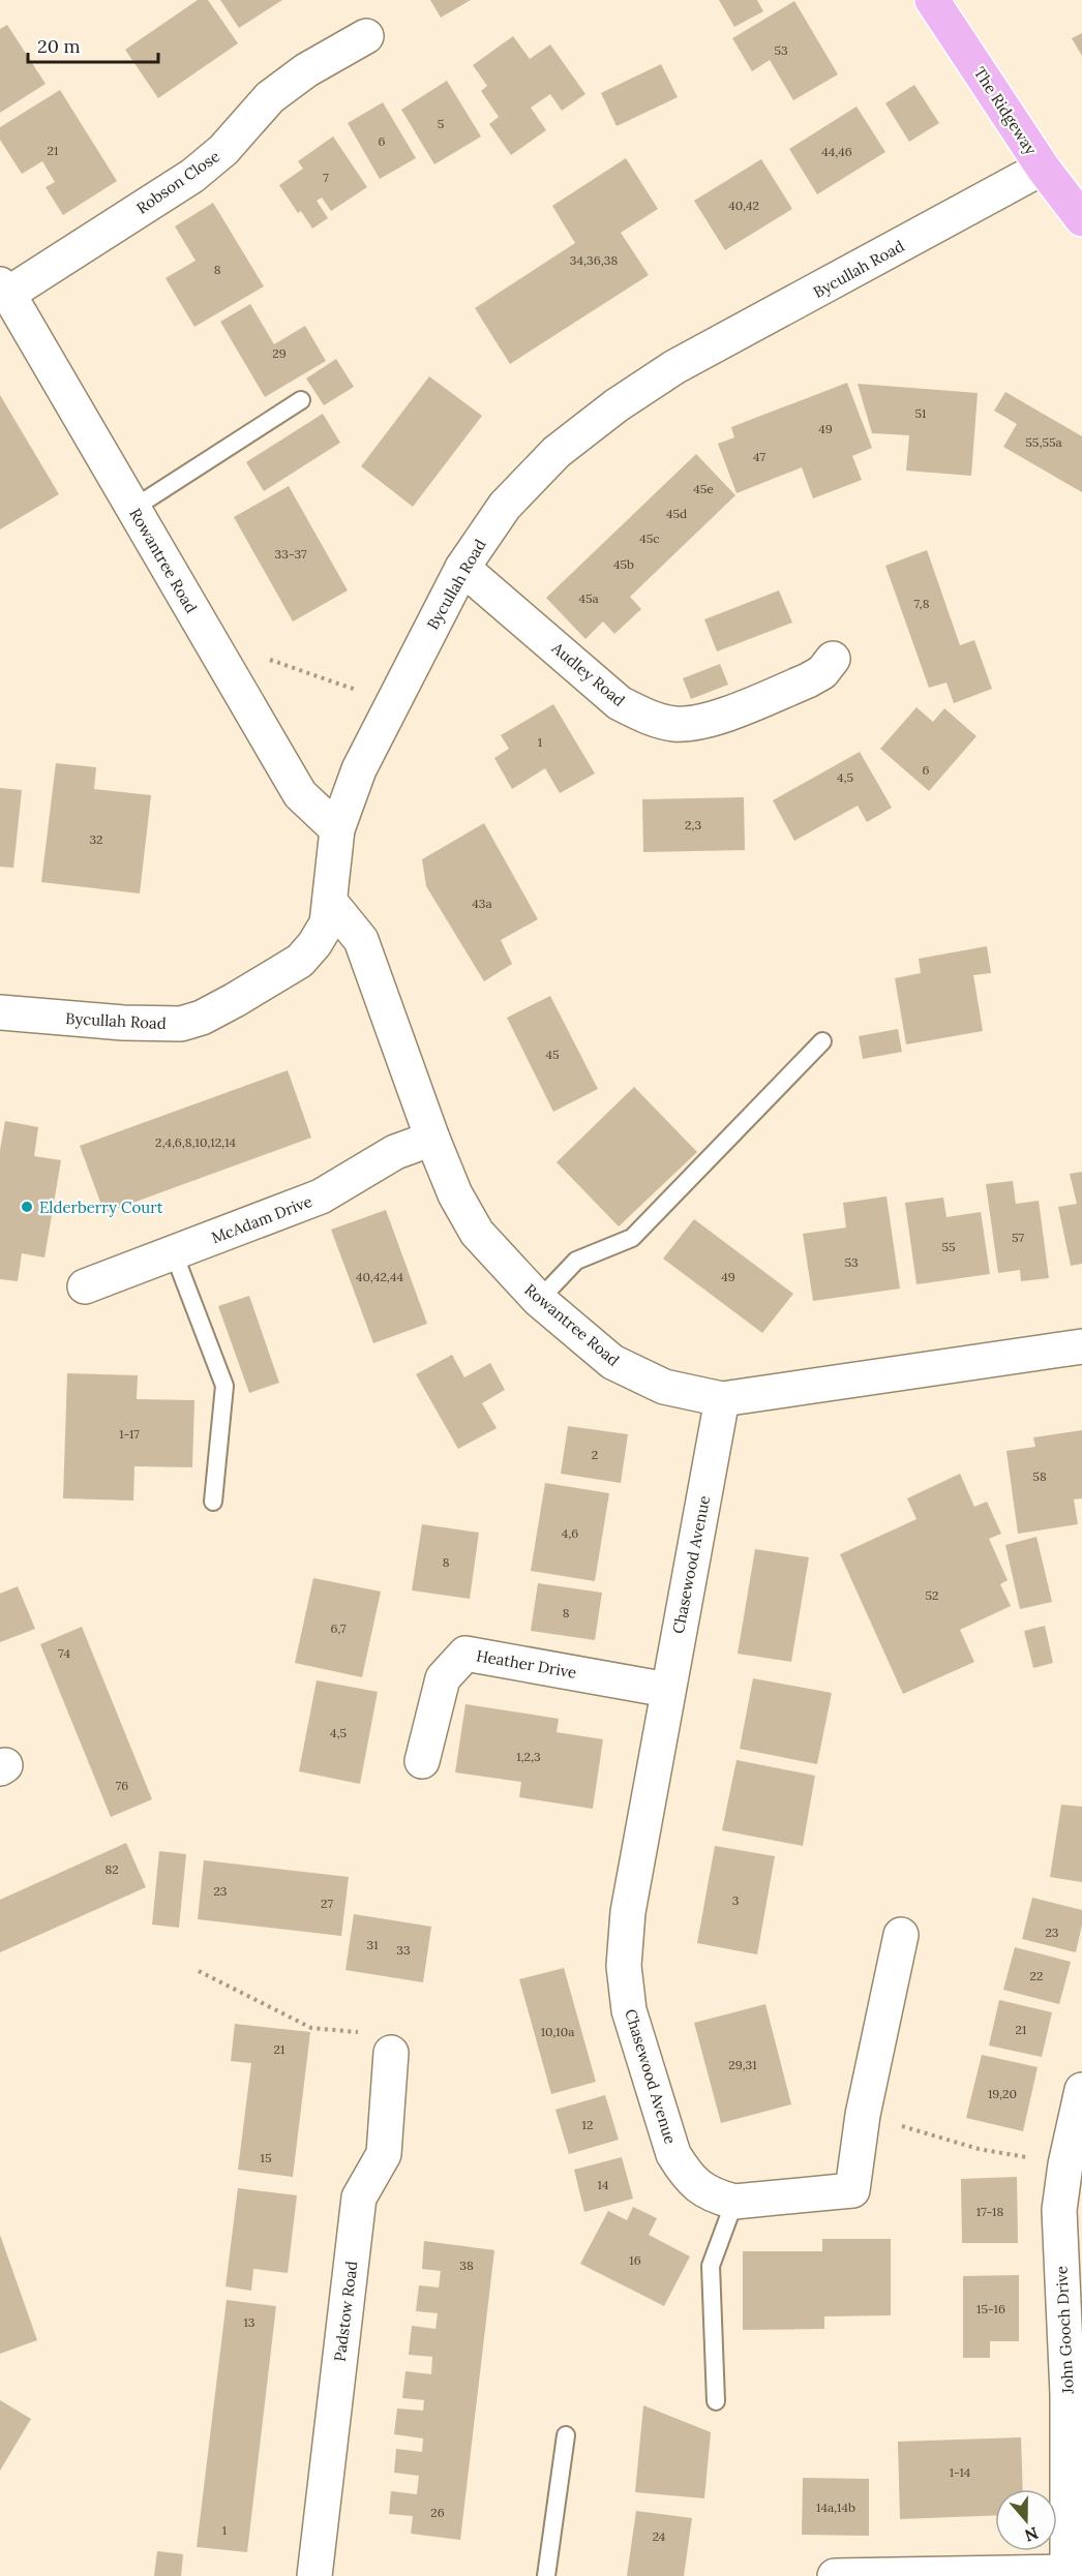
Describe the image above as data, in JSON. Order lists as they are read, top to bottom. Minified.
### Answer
{"streets":{"main road":["The Ridgeway"],"street":["Robson Close","Bycullah Road","Rowantree Road","Audley Road","McAdam Drive","Chasewood Avenue","Heather Drive","Padstow Road","John Gooch Drive"]},"crossings":[["The Ridgeway","Bycullah Road"],["Robson Close","Rowantree Road"],["Bycullah Road","Rowantree Road"],["Bycullah Road","Audley Road"],["Rowantree Road","McAdam Drive"],["Rowantree Road","Chasewood Avenue"],["Chasewood Avenue","Heather Drive"]],"places":["Elderberry Court"],"house_numbers":["53","5","6","21","44,46","7","40,42","34,36,38","8","29","51","49","55,55a","47","45e","45d","45c","33-37","45b","45a","7,8","1","6","4,5","2,3","32","43a","45","2,4,6,8,10,12,14","57","55","53","40,42,44","49","1-17","2","58","4,6","8","52","8","6,7","74","4,5","1,2,3","76","82","23","3","27","23","31","33","22","21","10,10a","21","29,31","19,20","12","15","14","17-18","16","38","15-16","13","1-14","14a,14b","26","1","24"],"scale_bar":"20 m","north":"bottom"}
